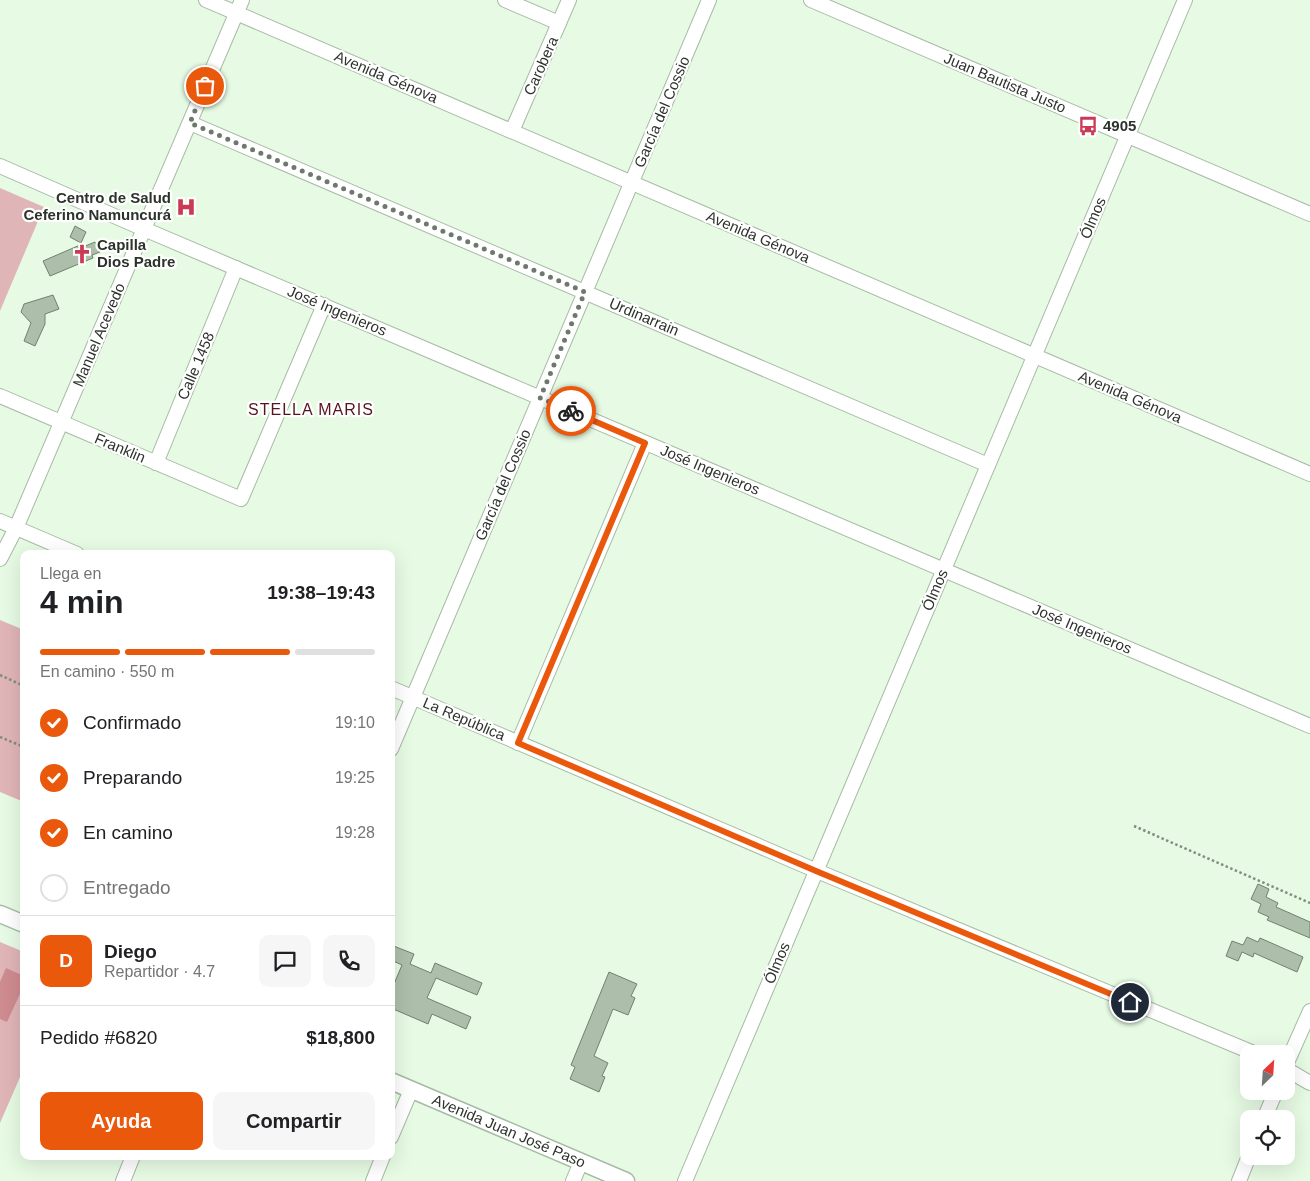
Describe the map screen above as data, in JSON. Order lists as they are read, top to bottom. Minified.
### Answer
{"streets":{"main road":["Avenida Juan José Paso"],"street":["Carobera","Avenida Génova","Juan Bautista Justo","García del Cossio","Ólmos","José Ingenieros","Urdinarrain","Manuel Acevedo","Calle 1458","Franklin","La República"]},"crossings":[["Carobera","Avenida Génova"],["Avenida Génova","García del Cossio"],["Avenida Génova","Ólmos"],["Avenida Génova","Manuel Acevedo"],["Juan Bautista Justo","Ólmos"],["García del Cossio","José Ingenieros"],["García del Cossio","Urdinarrain"],["García del Cossio","La República"],["Ólmos","José Ingenieros"],["Ólmos","Urdinarrain"],["Ólmos","La República"],["José Ingenieros","Manuel Acevedo"],["José Ingenieros","Calle 1458"],["José Ingenieros","Franklin"],["Urdinarrain","Manuel Acevedo"],["Manuel Acevedo","Franklin"],["Calle 1458","Franklin"]],"districts":["STELLA MARIS"],"places":{"bus stop":["4905"],"hospital":["Centro de Salud Ceferino Namuncurá"],"church":["Capilla Dios Padre"]},"north":"top right","page":{"heading":["4 min","Llega en","19:38–19:43"],"panel":["Diego","Repartidor · 4.7","Pedido #6820","$18,800"],"bar":"En camino · 550 m","list":[["Confirmado","19:10"],["Preparando","19:25"],["En camino","19:28"],"Entregado"],"round":"D","buttons":["Ayuda","Compartir"]}}
